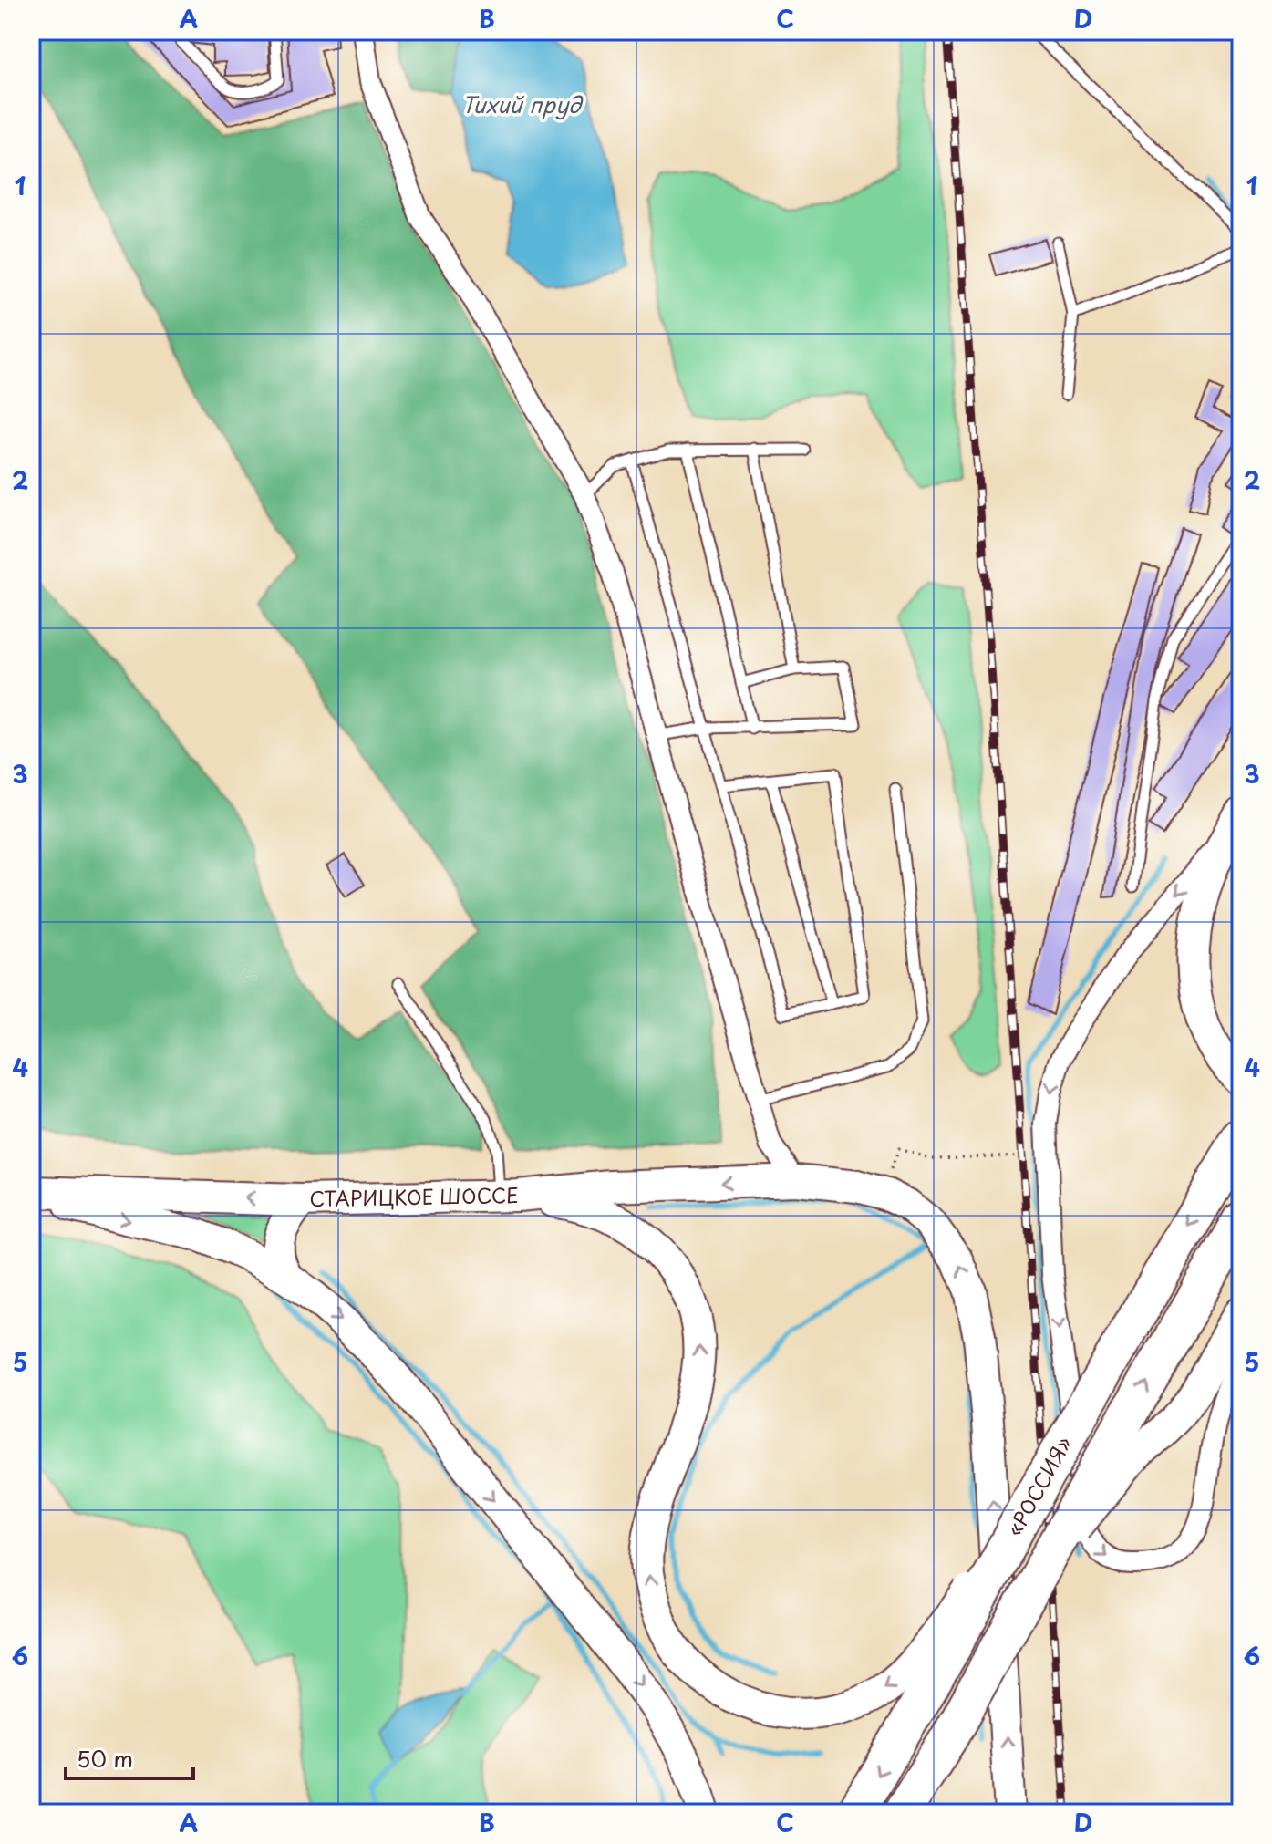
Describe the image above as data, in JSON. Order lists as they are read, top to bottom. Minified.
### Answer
{"streets":{"highway":["«РОССИЯ»"],"main road":["СТАРИЦКОЕ ШОССЕ"]},"water":["Тихий пруд"],"scale_bar":"50 m","grid":{"columns":["A","B","C","D"],"rows":["1","2","3","4","5","6"]}}
